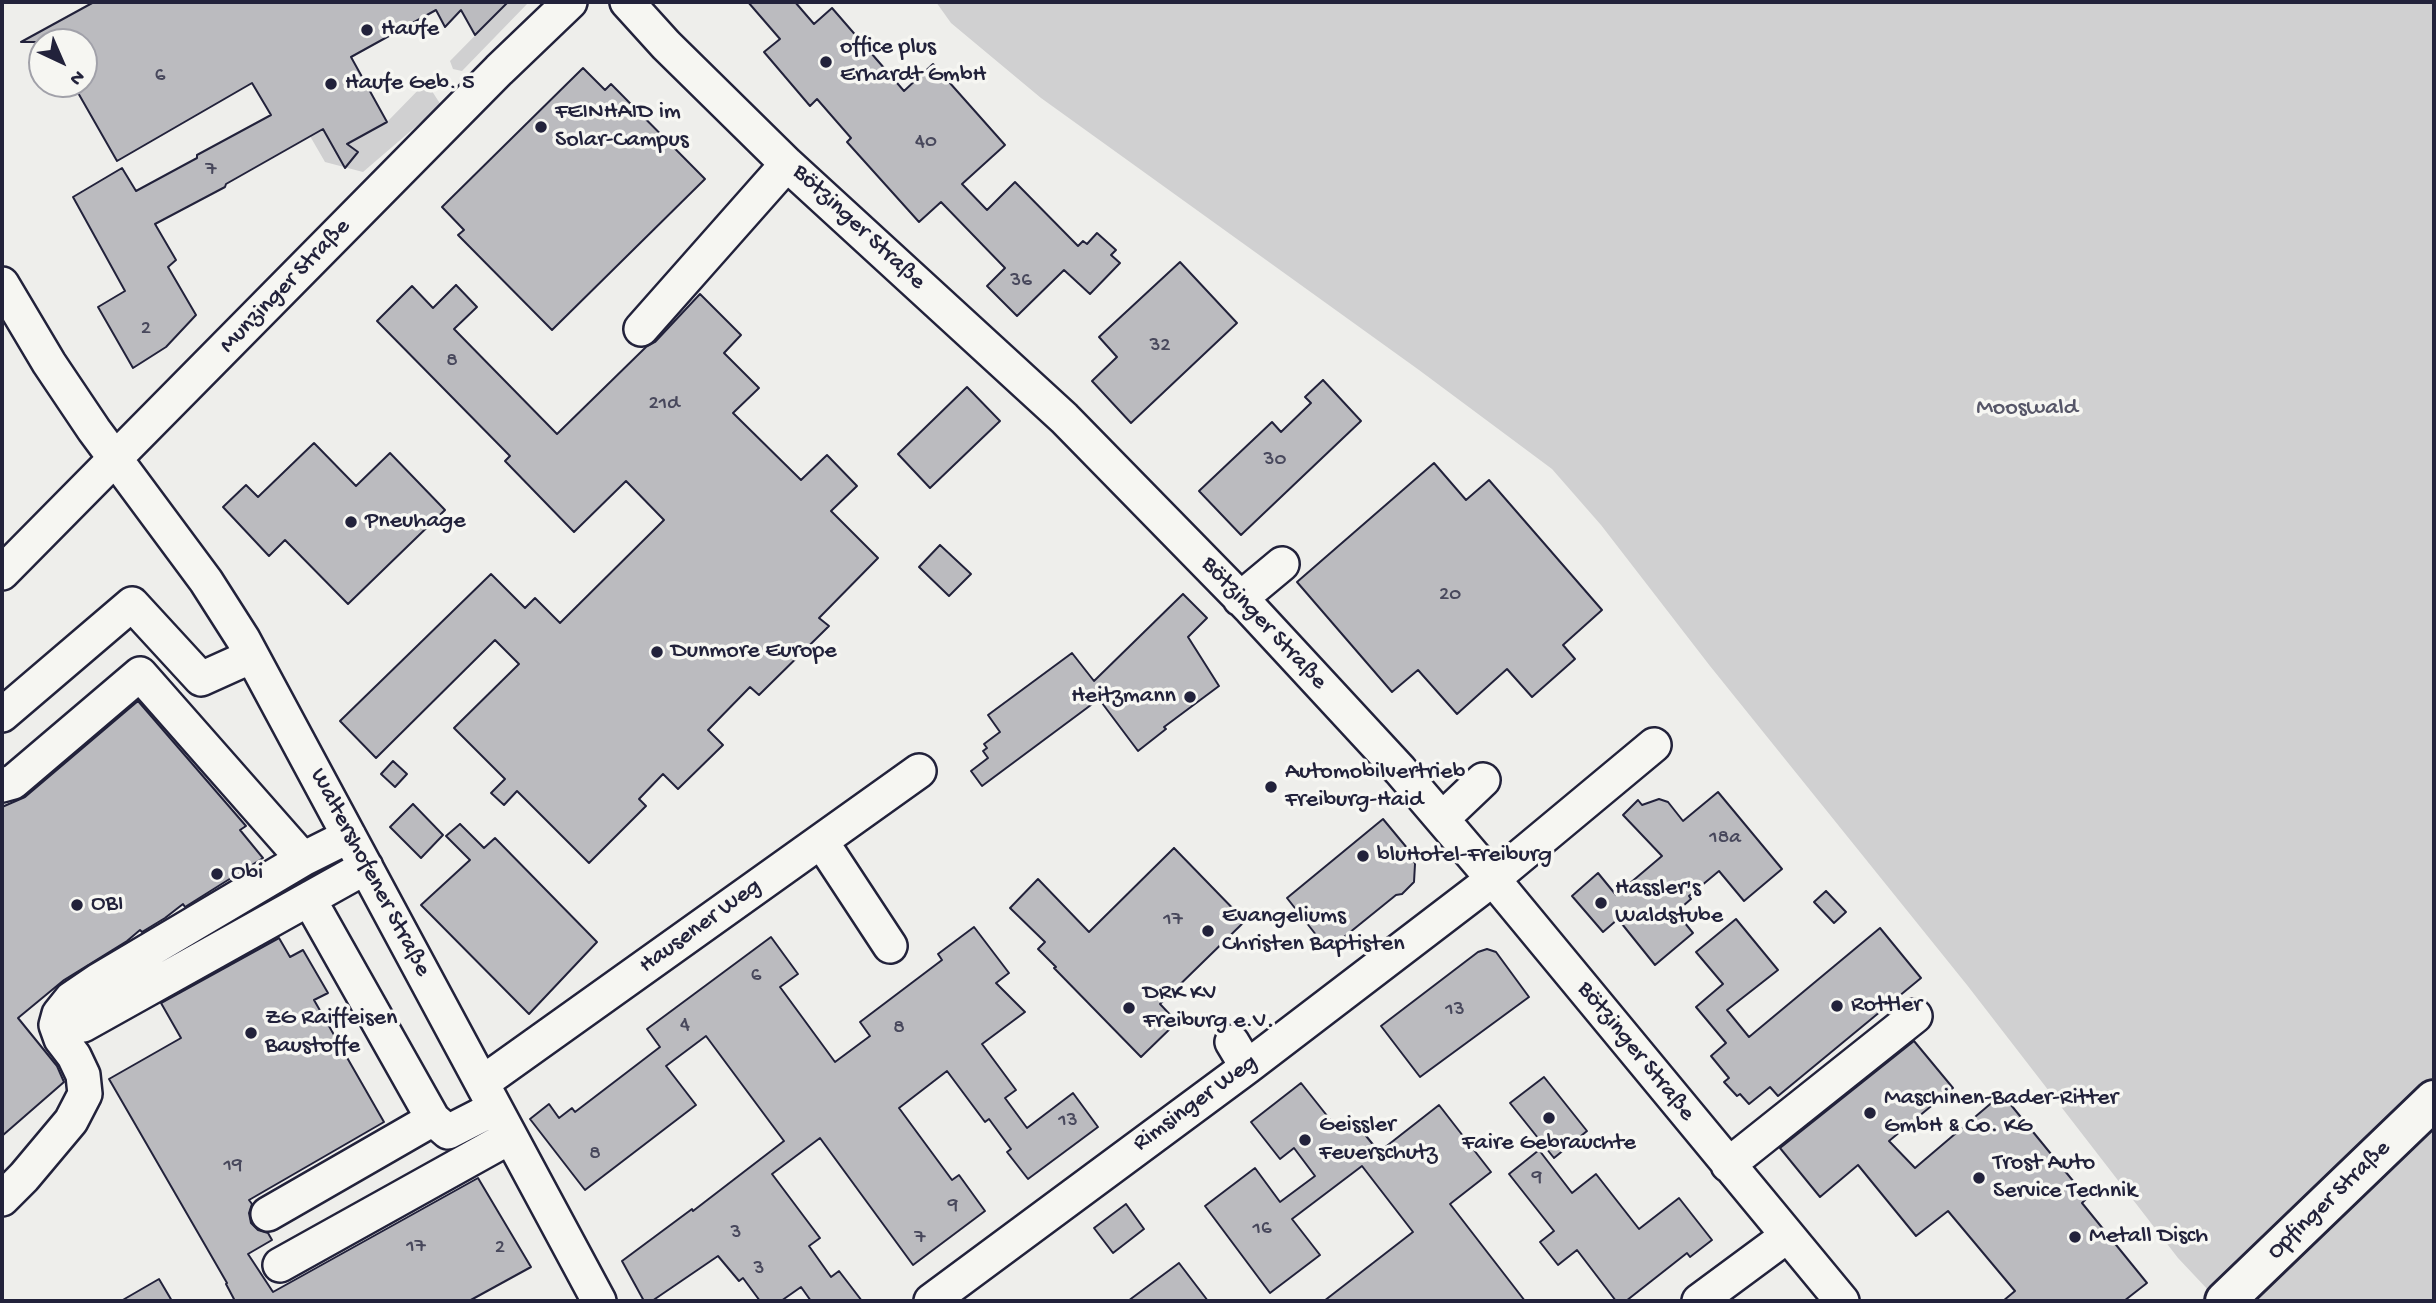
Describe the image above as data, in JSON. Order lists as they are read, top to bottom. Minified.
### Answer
{"streets":{"main road":["Opfinger Straße"],"street":["Bötzinger Straße","Munzinger Straße","Waltershofener Straße","Hausener Weg","Rimsinger Weg"]},"crossings":[["Bötzinger Straße","Rimsinger Weg"],["Munzinger Straße","Waltershofener Straße"],["Waltershofener Straße","Hausener Weg"]],"parks":["Mooswald"],"places":["Haufe","office plus Erhardt GmbH","Haufe Geb. 5","FEINHAID im Solar-Campus","Pneuhage","Dunmore Europe","Heitzmann","Automobilvertrieb Freiburg-Haid","bluHotel-Freiburg","Obi","Hassler's Waldstube","OBI","Evangeliums Christen Baptisten","Rottler","DRK KV Freiburg e.V.","ZG Raiffeisen Baustoffe","Maschinen-Bader-Ritter GmbH & Co. KG","Faire Gebrauchte","Geissler Feuerschutz","Trost Auto Service Technik","Metall Disch"],"house_numbers":["6","40","7","36","2","32","8","21d","30","20","18a","17","6","13","4","8","13","8","19","9","9","16","3","7","17","2","3"],"north":"bottom right"}
